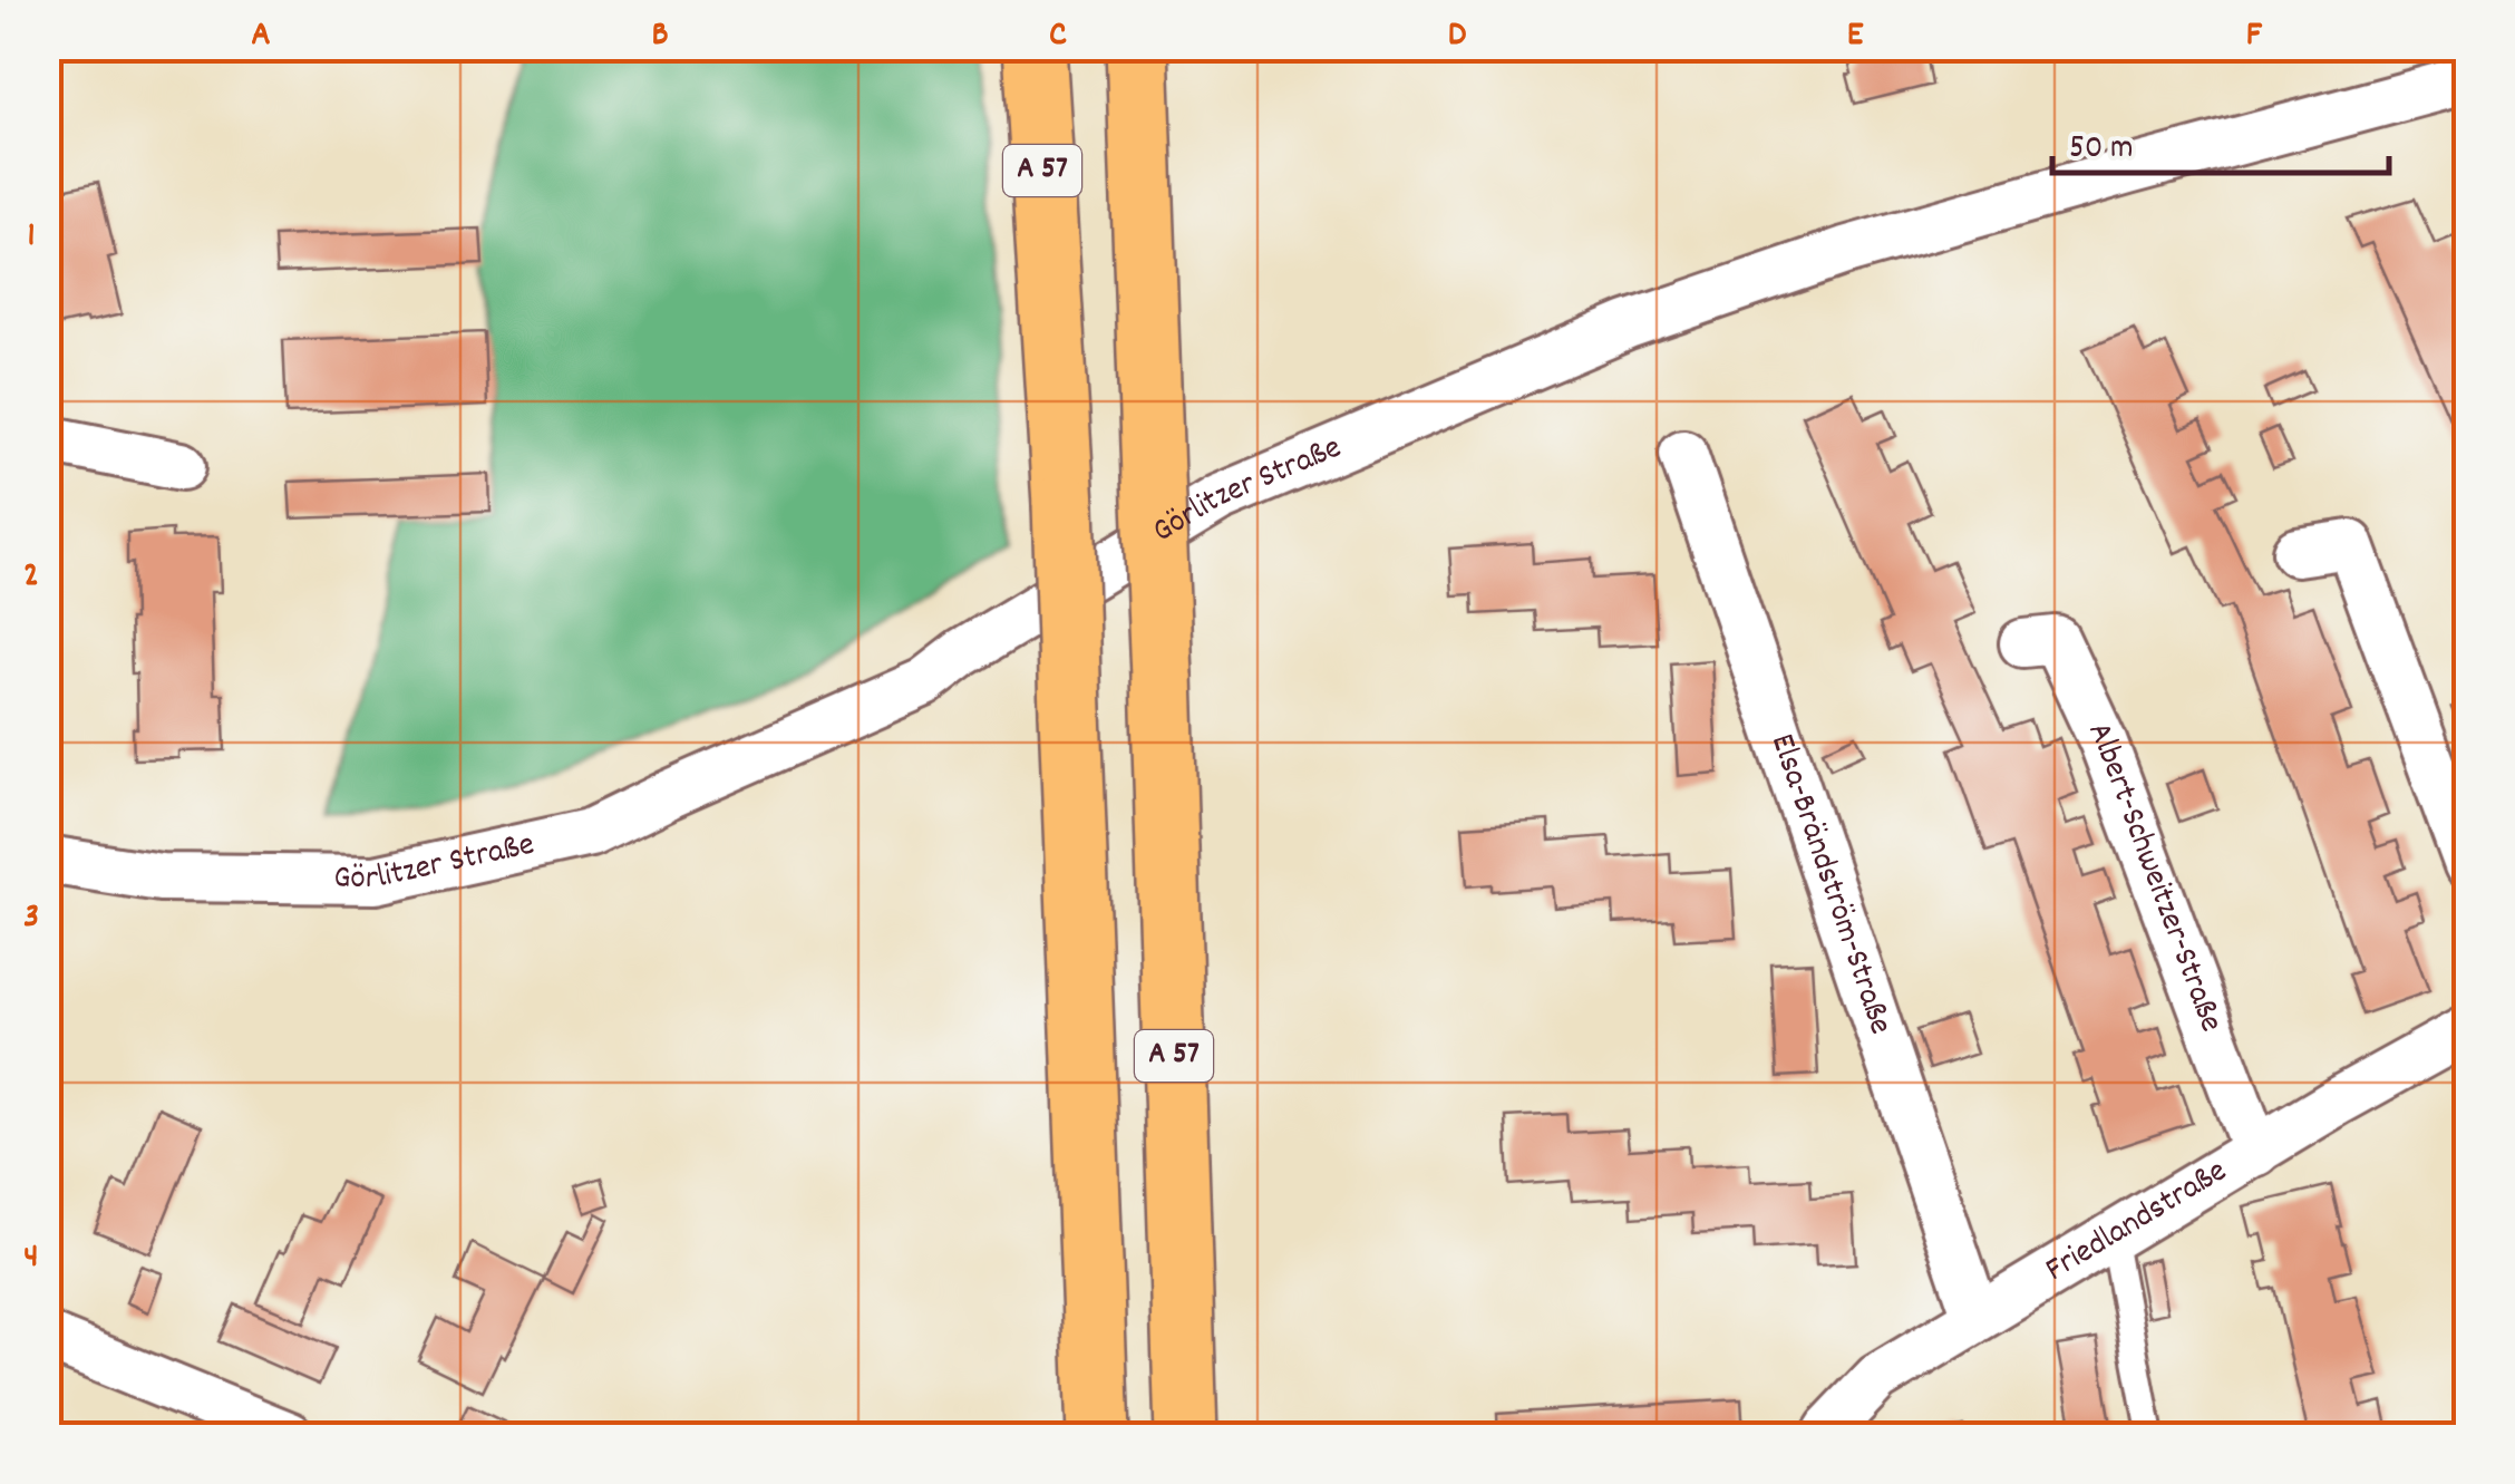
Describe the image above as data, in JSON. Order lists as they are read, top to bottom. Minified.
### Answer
{"streets":{"highway":["A 57"],"street":["Görlitzer Straße","Albert-Schweitzer-Straße","Elsa-Brändström-Straße","Friedlandstraße"]},"crossings":[["Albert-Schweitzer-Straße","Friedlandstraße"],["Elsa-Brändström-Straße","Friedlandstraße"]],"scale_bar":"50 m","grid":{"columns":["A","B","C","D","E","F"],"rows":["1","2","3","4"]}}
